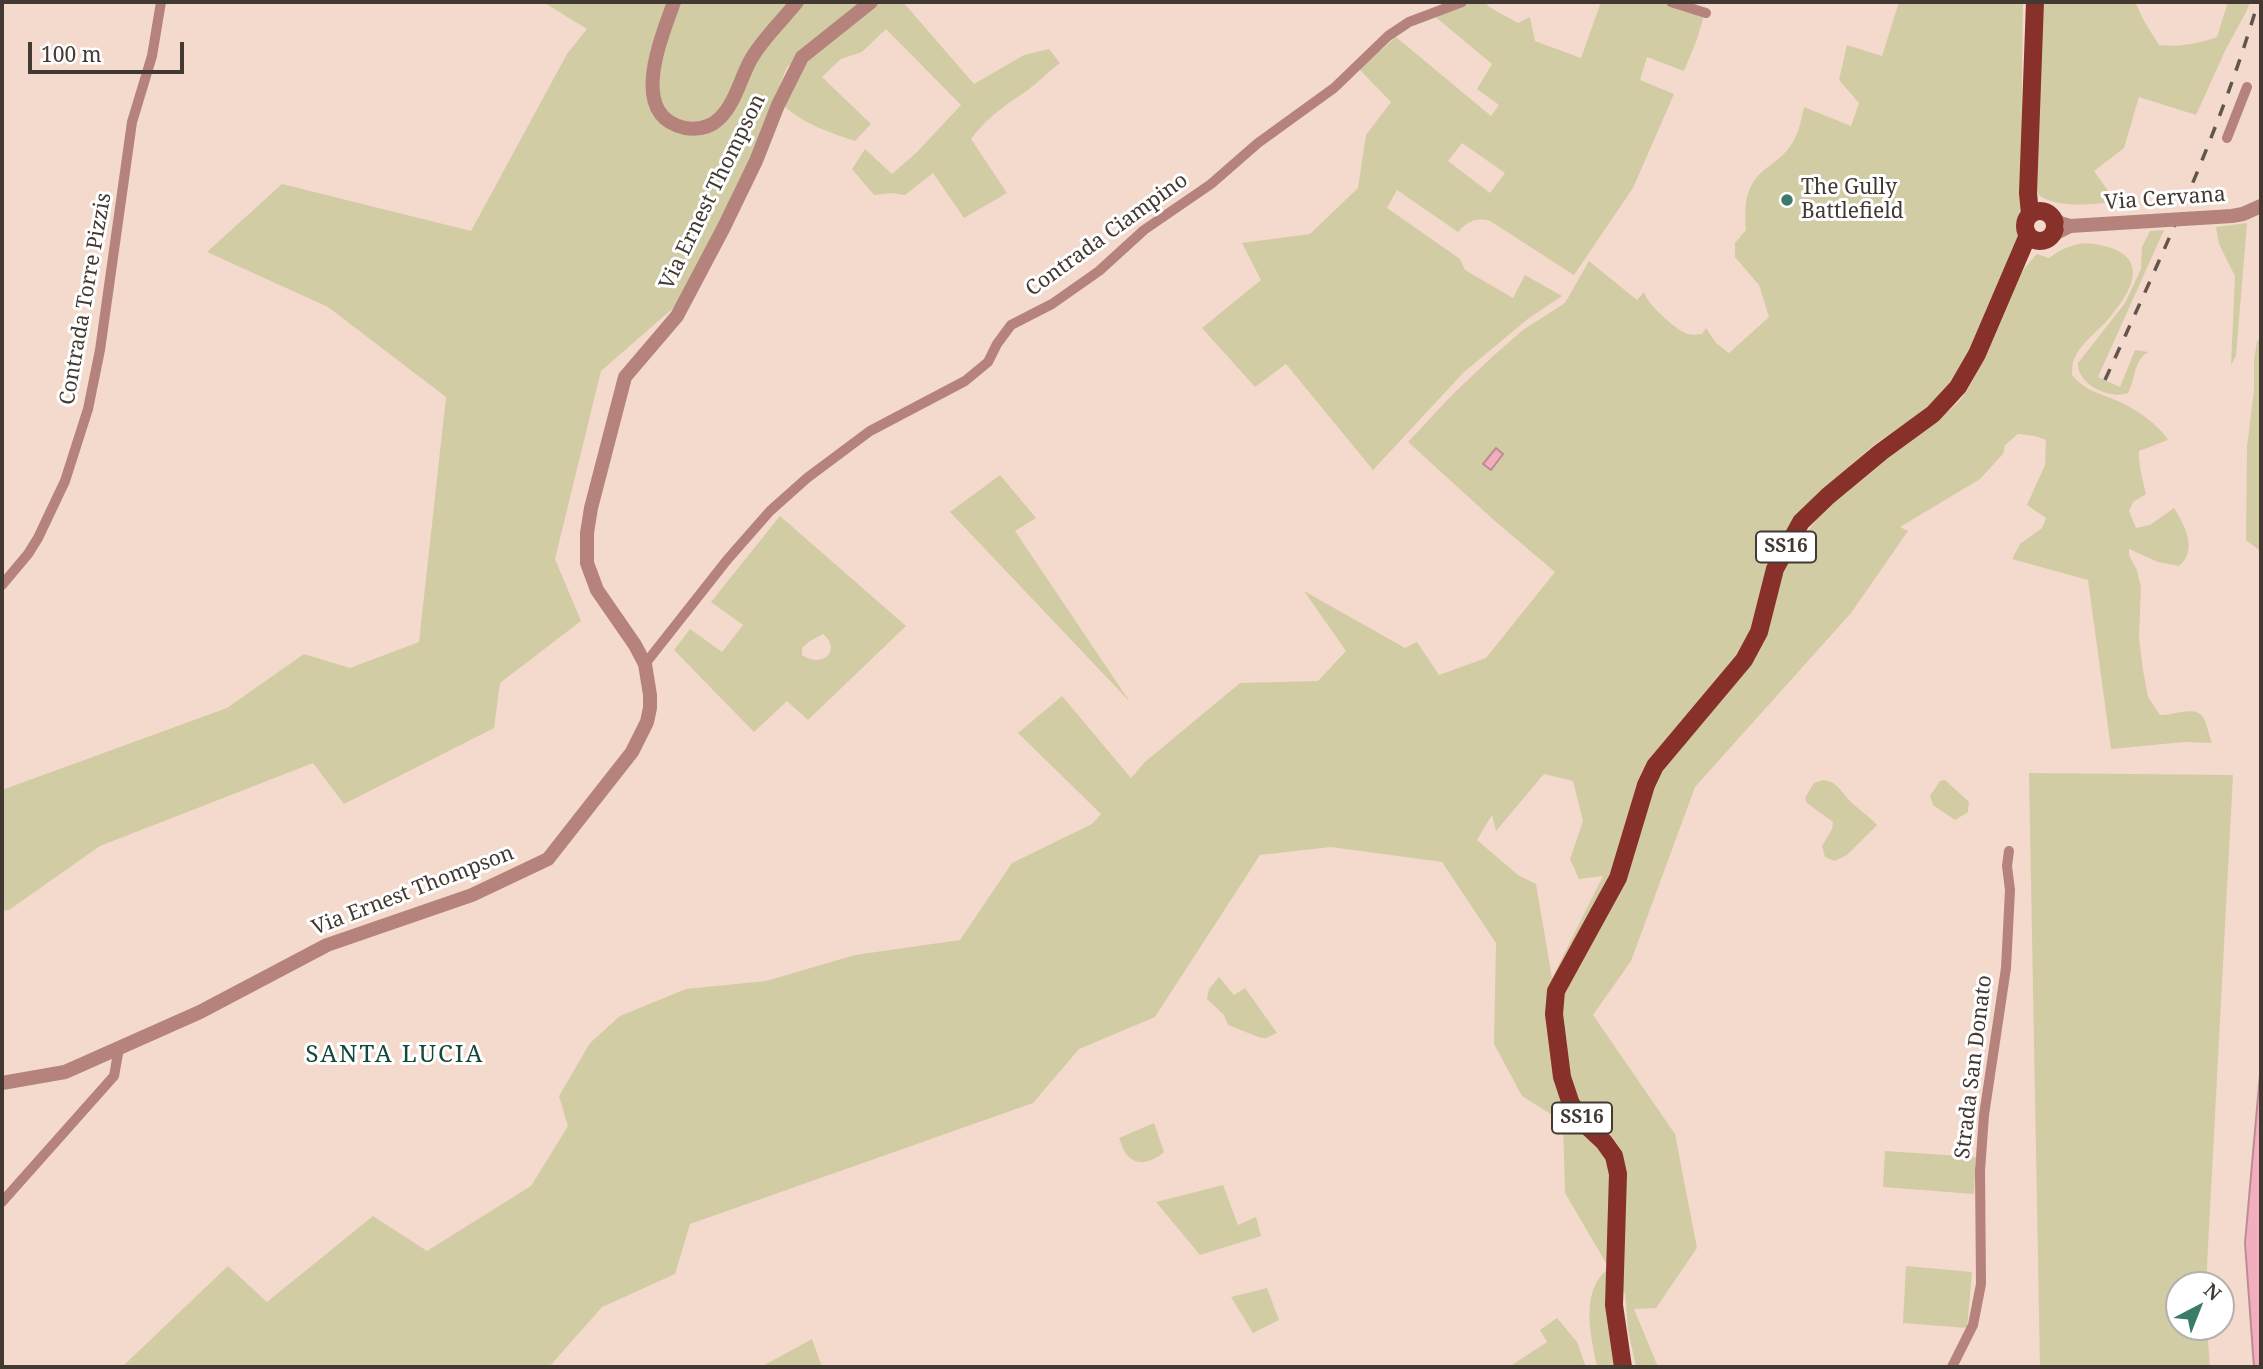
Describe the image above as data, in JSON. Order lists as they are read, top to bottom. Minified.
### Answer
{"streets":{"main road":["SS16"],"street":["Via Ernest Thompson","Via Cervana","Contrada Ciampino","Contrada Torre Pizzis","Strada San Donato"]},"crossings":[["Via Ernest Thompson","Contrada Ciampino"],["Via Cervana","SS16"]],"districts":["SANTA LUCIA"],"places":["The Gully Battlefield"],"scale_bar":"100 m","north":"top right"}
